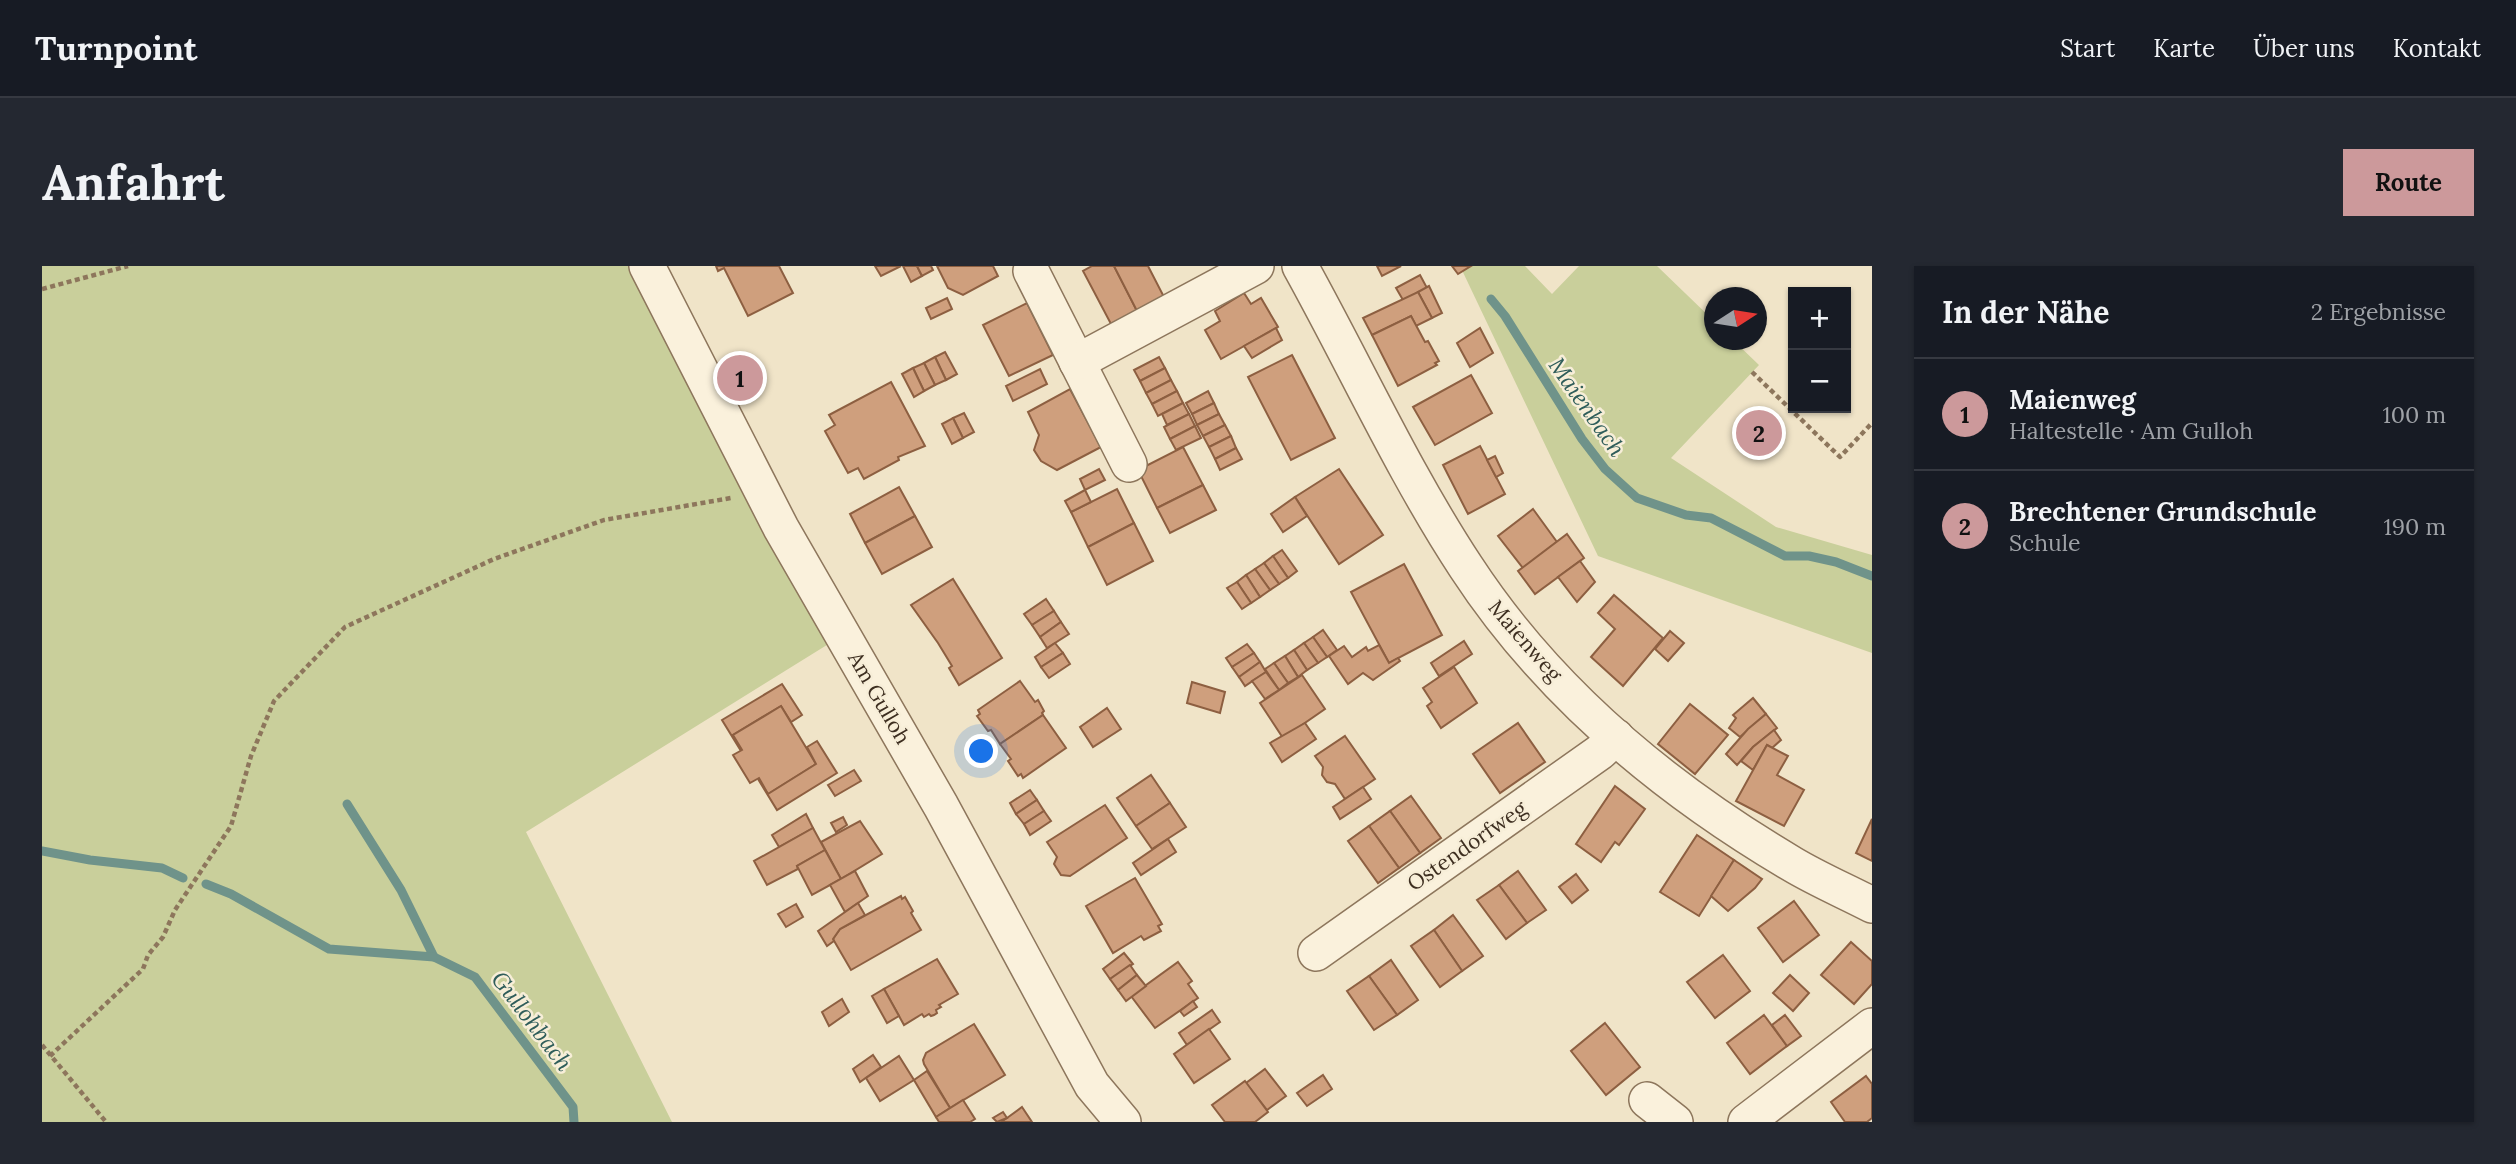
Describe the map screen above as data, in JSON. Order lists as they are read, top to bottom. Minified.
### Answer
{"streets":{"street":["Maienweg","Am Gulloh","Ostendorfweg"]},"crossings":[["Maienweg","Ostendorfweg"]],"water":["Maienbach","Gullohbach"],"north":"right","page":{"header":"Turnpoint","nav":["Start","Karte","Über uns","Kontakt"],"buttons":"Route","title":"Anfahrt","heading":["In der Nähe","2 Ergebnisse"],"map_buttons":["+","−"],"pins":["1","2"],"list":[{"mark":"1","name":"Maienweg","note":"Haltestelle · Am Gulloh","value":"100 m"},{"mark":"2","name":"Brechtener Grundschule","note":"Schule","value":"190 m"}]}}
